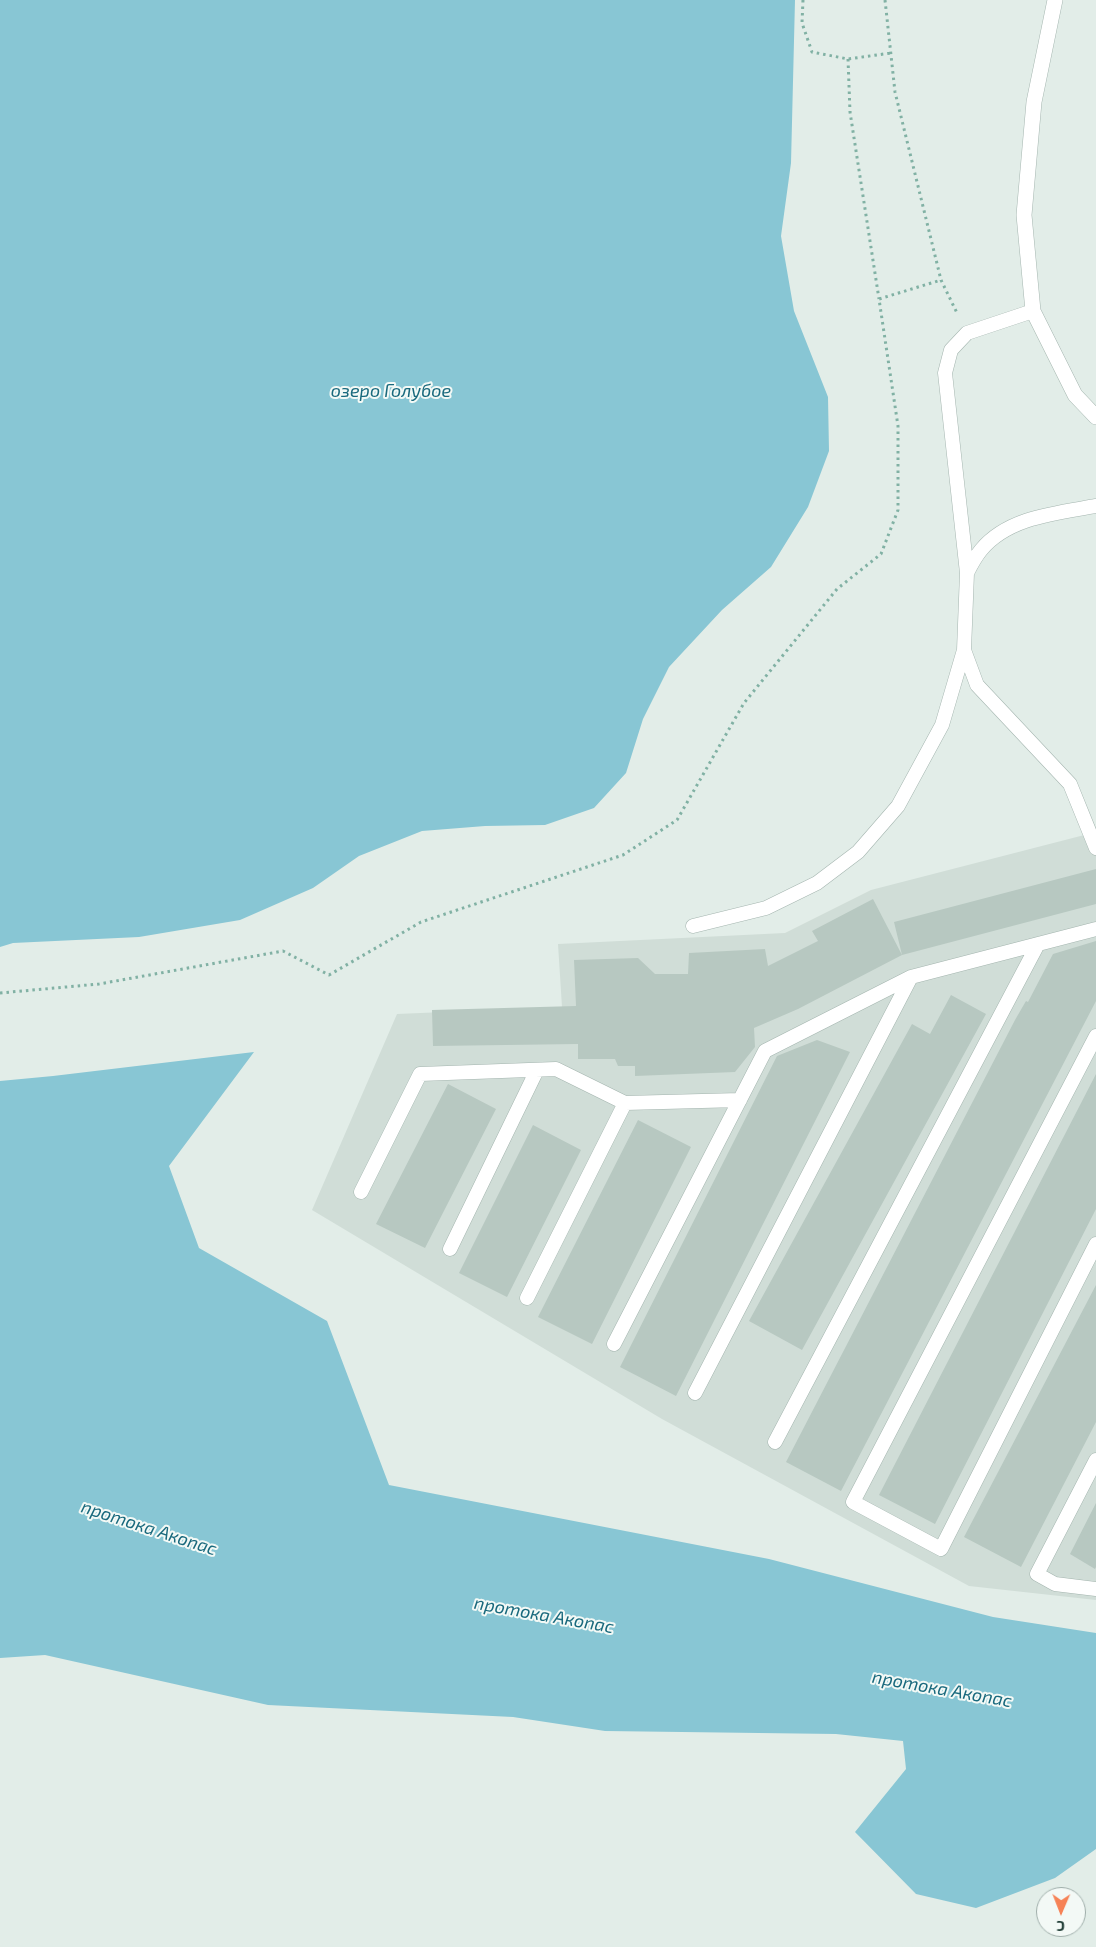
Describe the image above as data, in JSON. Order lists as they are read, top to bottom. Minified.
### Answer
{"water":["озеро Голубое","протока Акопас"],"north":"bottom"}
